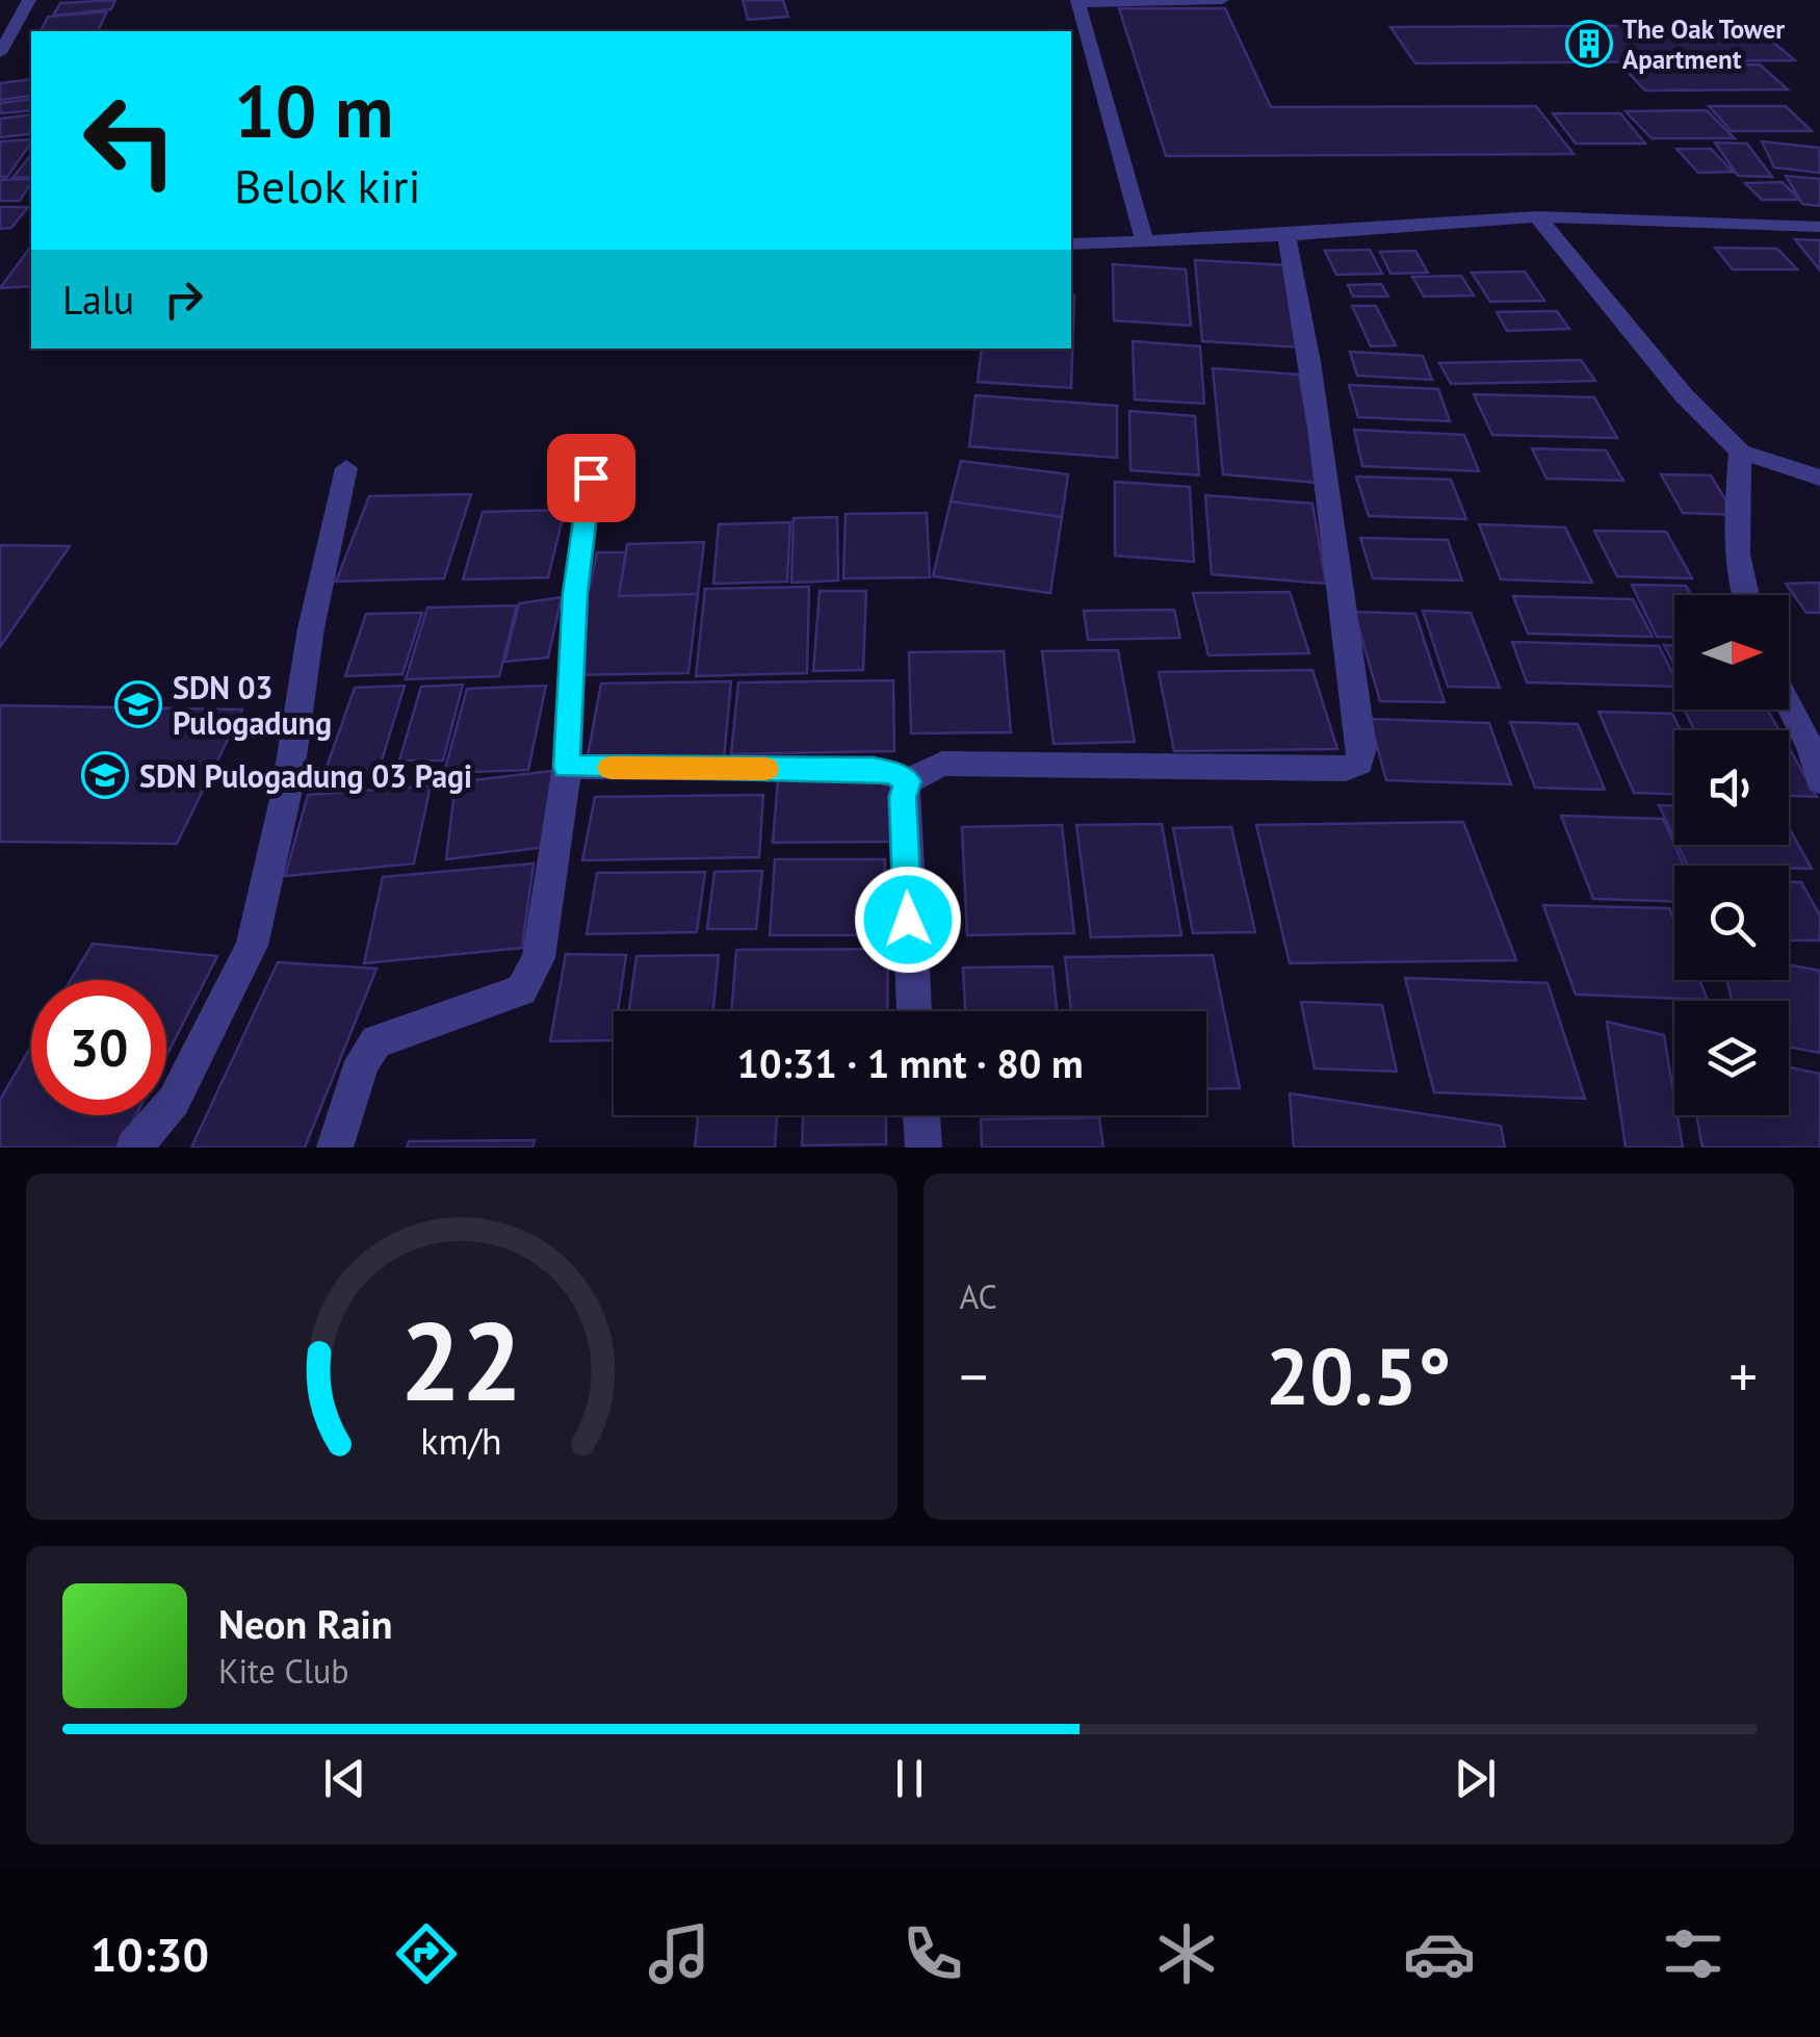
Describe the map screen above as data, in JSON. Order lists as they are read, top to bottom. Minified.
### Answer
{"places":{"building":["The Oak Tower Apartment"],"school or university":["SDN 03 Pulogadung","SDN Pulogadung 03 Pagi"]},"north":"right","page":{"turn":["10 m","Belok kiri"],"then":"Lalu","limit":"30","trip":"10:31 · 1 mnt · 80 m","tile":"AC","heat":["−","20.5°","+"],"song":["Neon Rain","Kite Club"],"tabs":"10:30","gauge":["22","km/h"]}}
